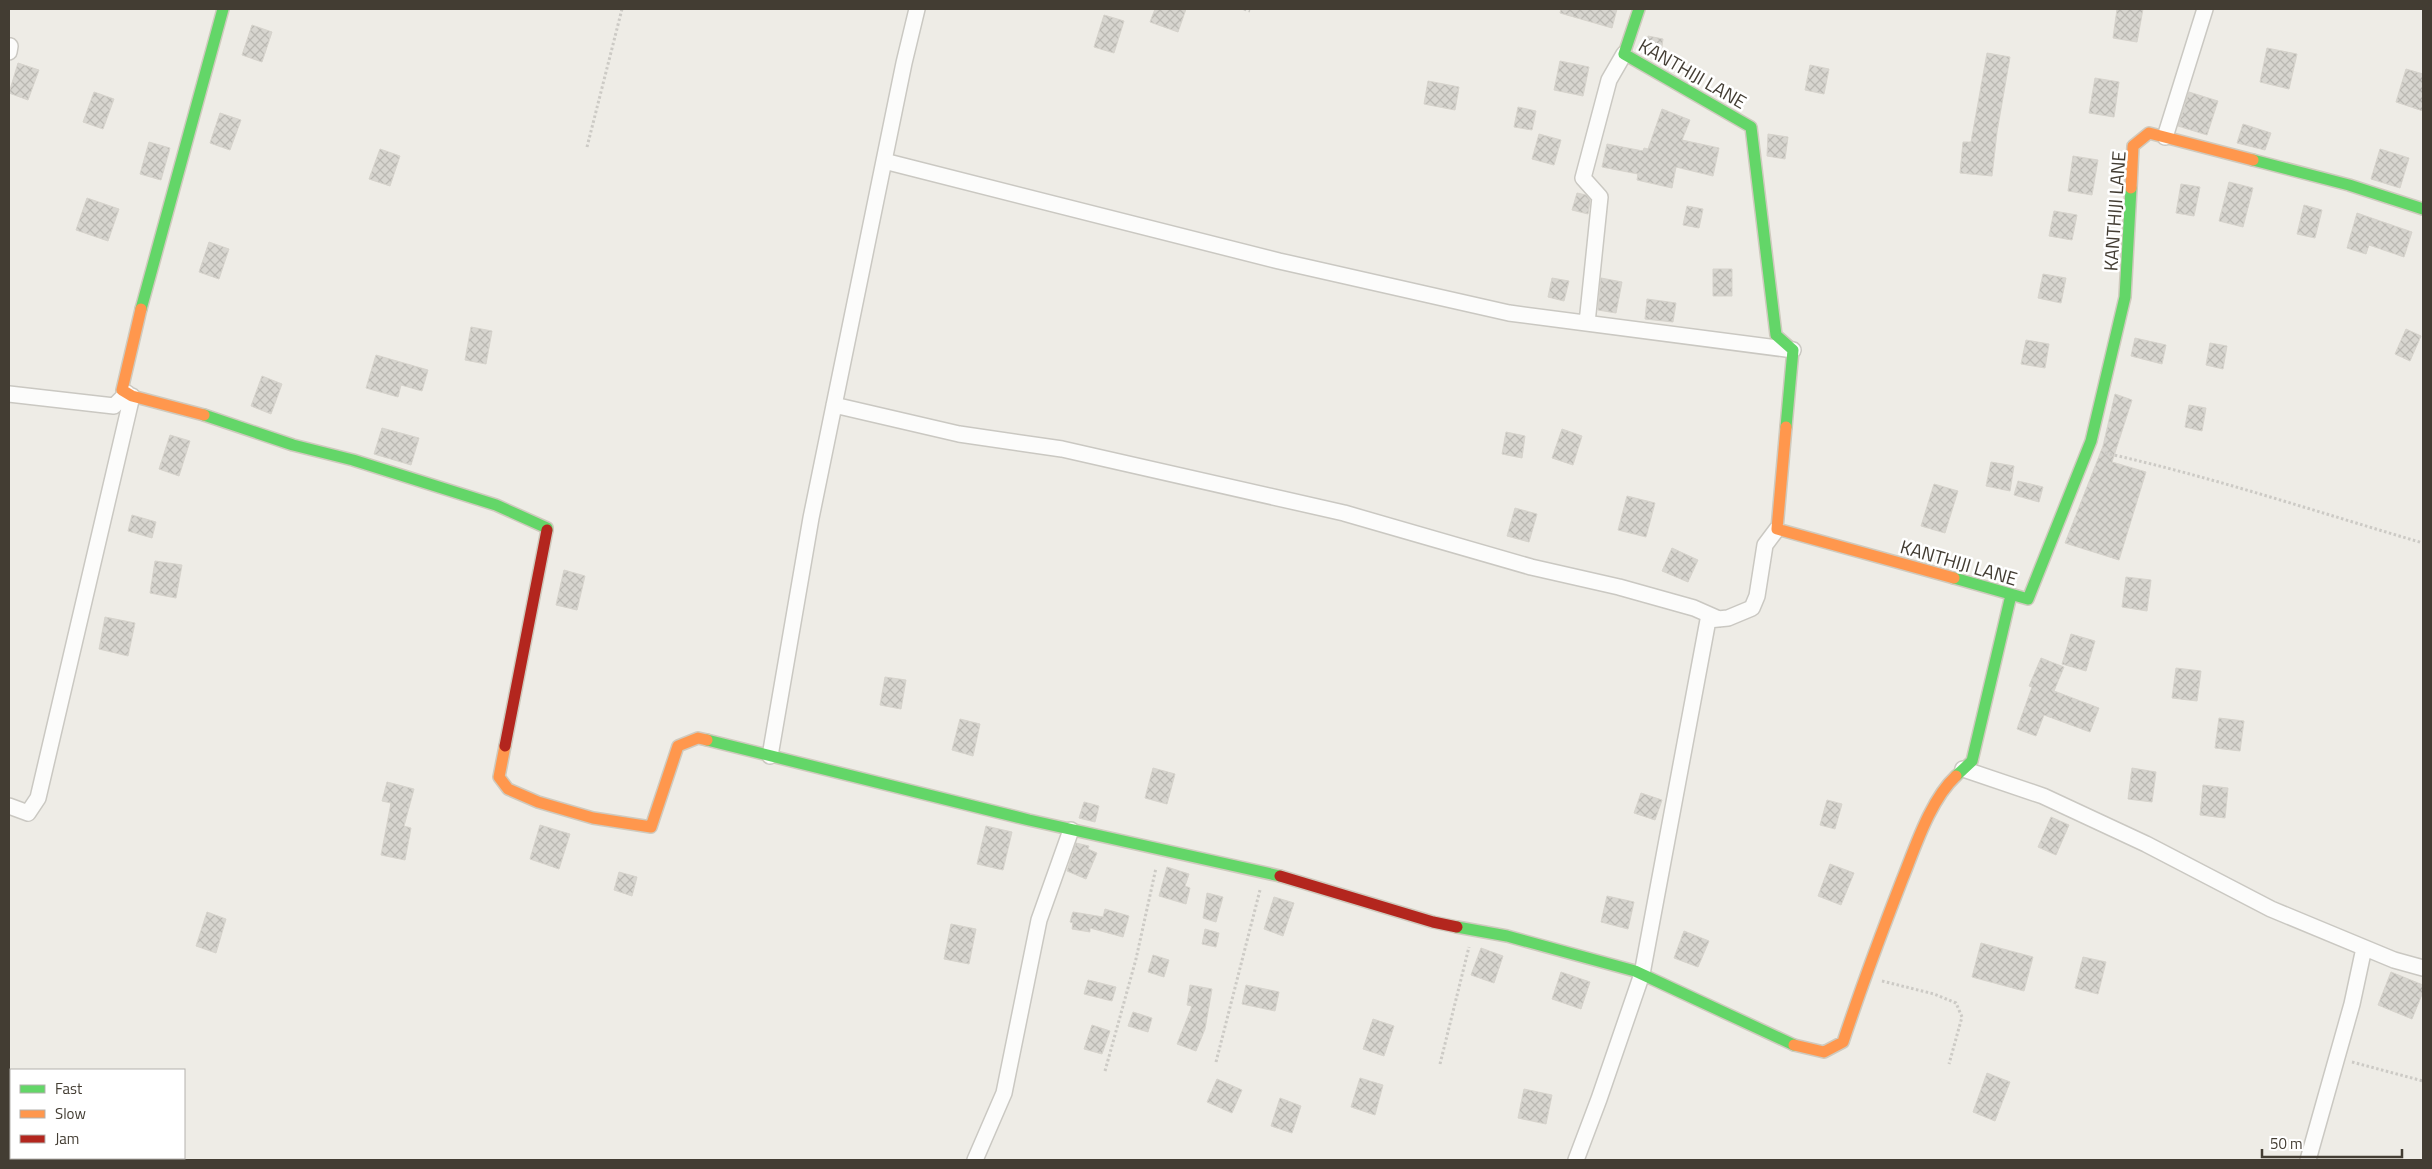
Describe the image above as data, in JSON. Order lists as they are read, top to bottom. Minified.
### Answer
{"streets":{"street":["KANTHIJI LANE"]},"legend":["Fast","Slow","Jam"],"scale_bar":"50 m"}
